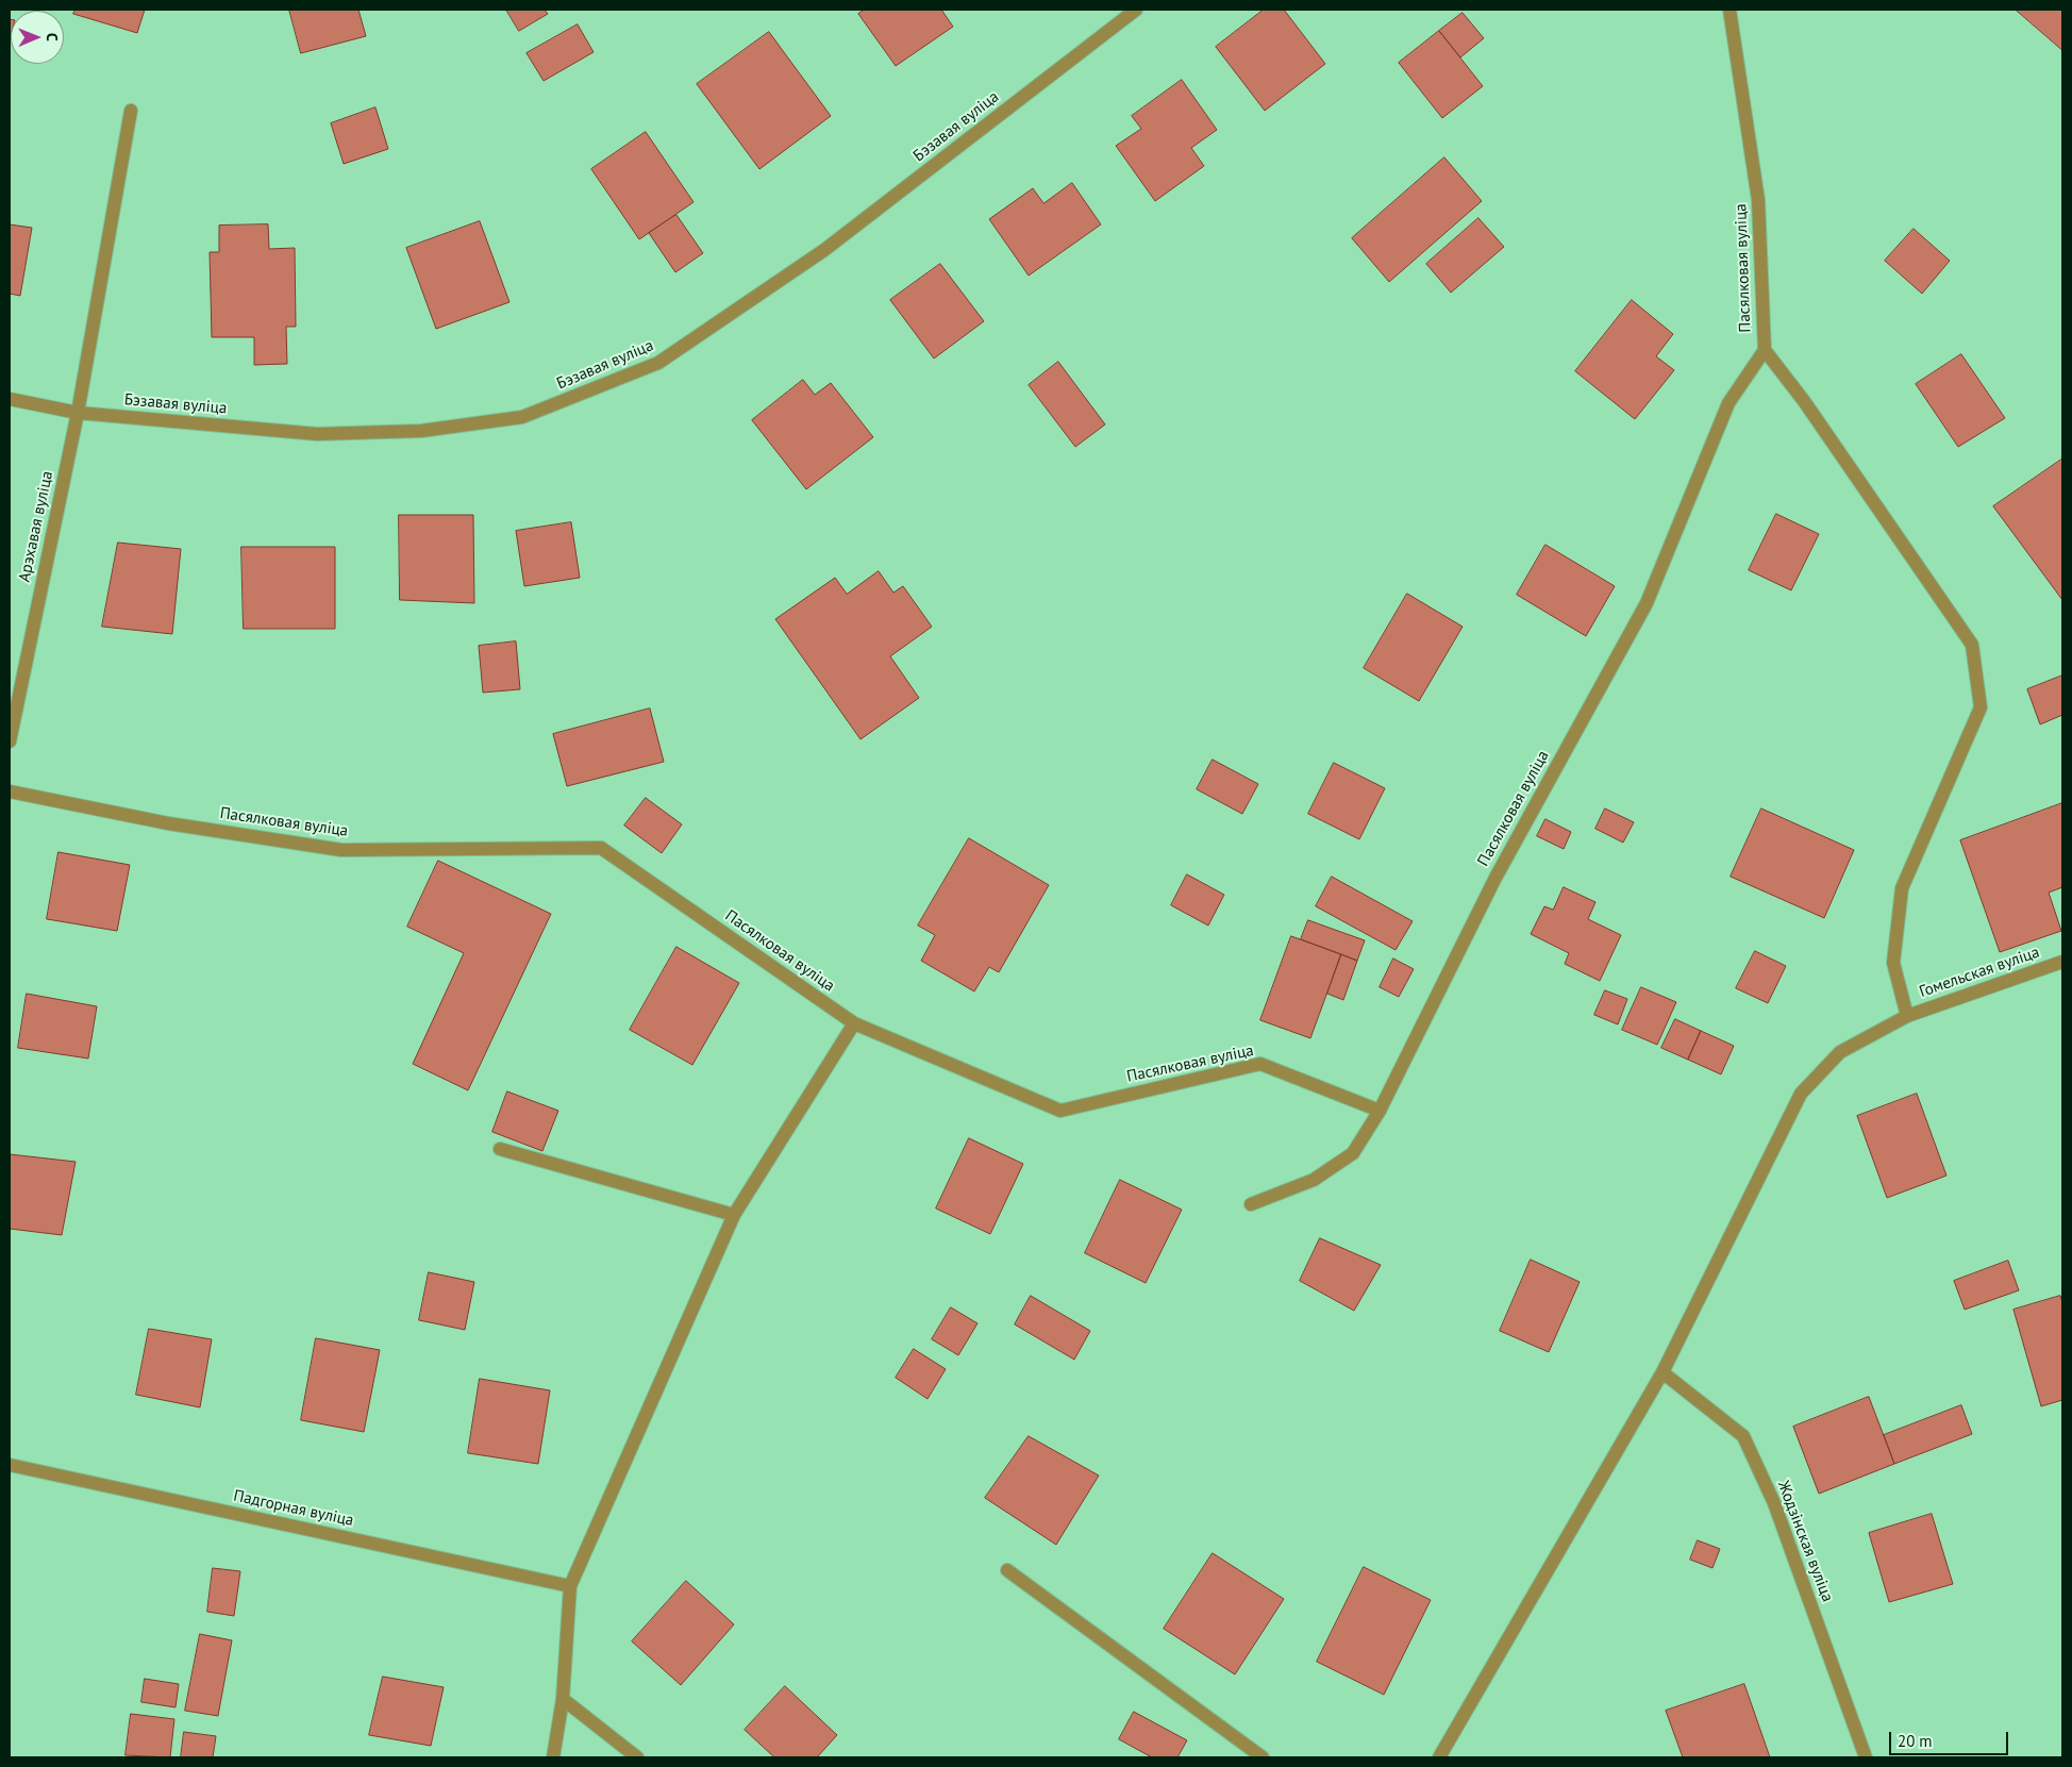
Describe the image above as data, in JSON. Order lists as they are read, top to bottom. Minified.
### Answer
{"streets":{"street":["Бэзавая вуліца","Пасялковая вуліца","Арэхавая вуліца","Гомельская вуліца","Падгорная вуліца","Жодзінская вуліца"]},"crossings":[["Бэзавая вуліца","Арэхавая вуліца"],["Гомельская вуліца","Жодзінская вуліца"]],"scale_bar":"20 m","north":"right"}
